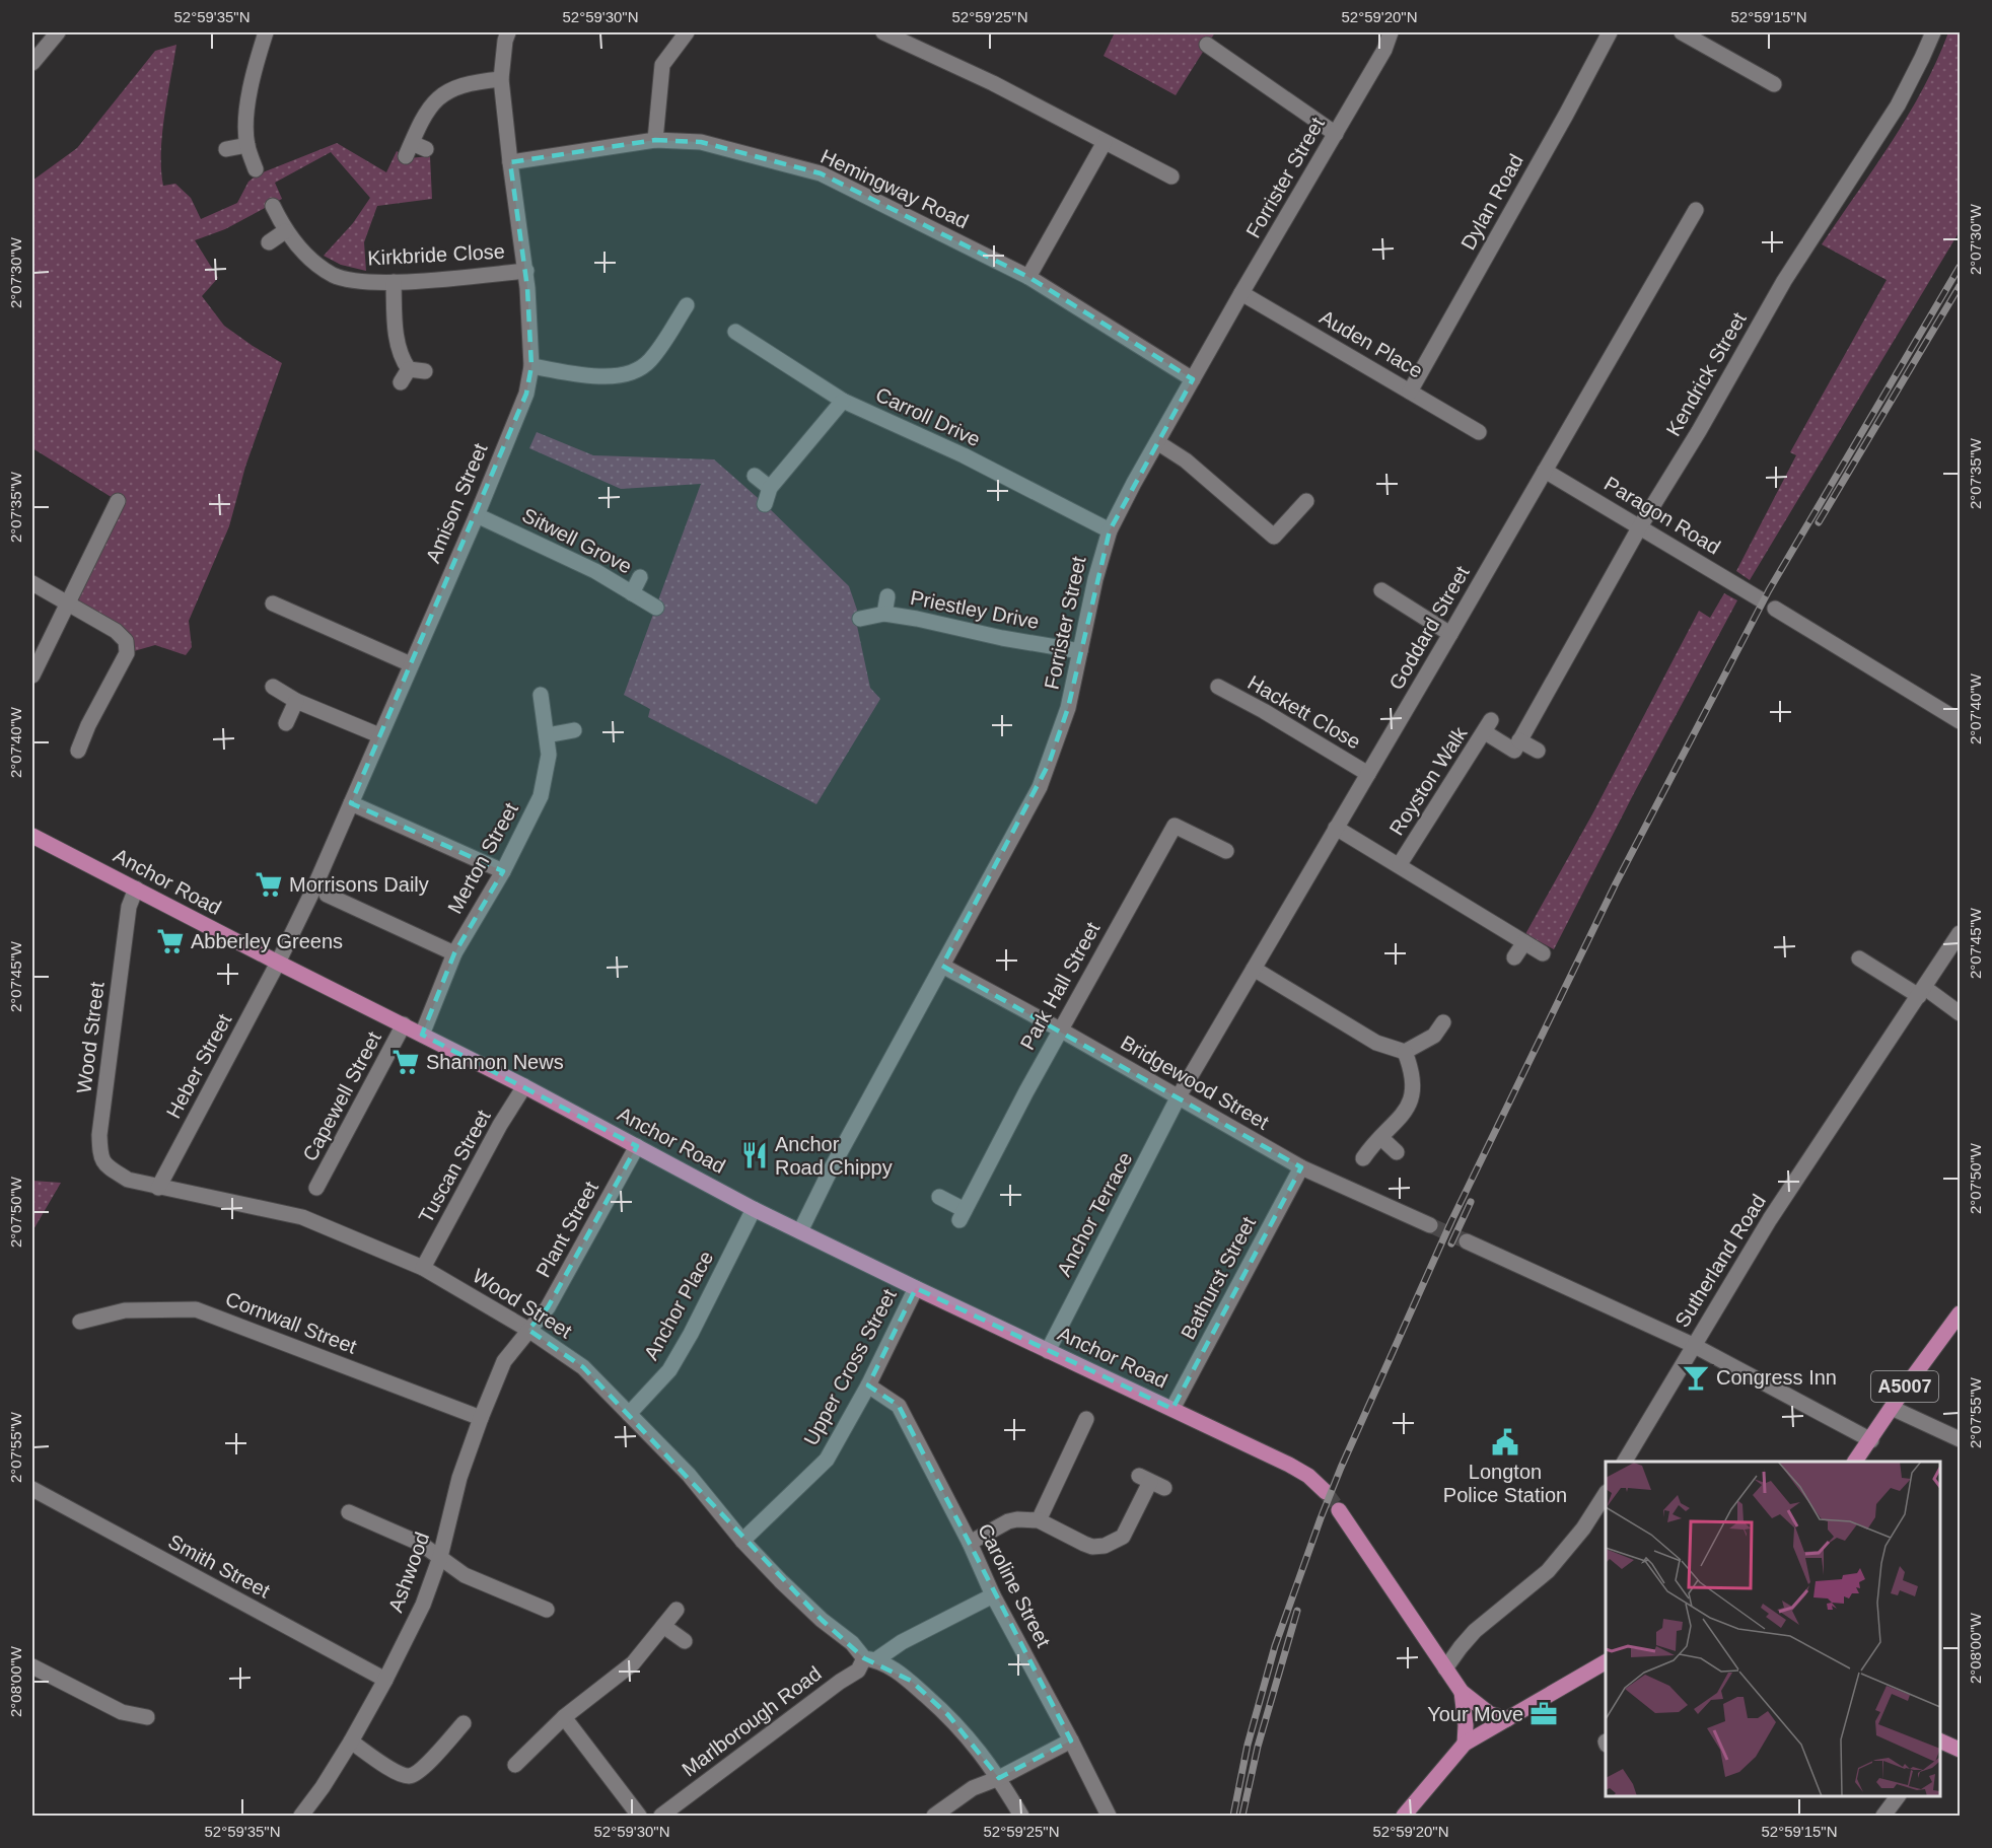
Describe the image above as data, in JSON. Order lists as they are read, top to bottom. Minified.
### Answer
{"streets":{"main road":["Anchor Road","A5007"],"street":["Forrister Street","Hemingway Road","Dylan Road","Kirkbride Close","Auden Place","Kendrick Street","Carroll Drive","Amison Street","Paragon Road","Sitwell Grove","Priestley Drive","Goddard Street","Hackett Close","Royston Walk","Merton Street","Park Hall Street","Wood Street","Heber Street","Bridgewood Street","Capewell Street","Tuscan Street","Anchor Terrace","Plant Street","Sutherland Road","Bathurst Street","Anchor Place","Cornwall Street","Upper Cross Street","Smith Street","Ashwood","Caroline Street","Marlborough Road"]},"crossings":[["Forrister Street","Hemingway Road"],["Forrister Street","Auden Place"],["Forrister Street","Carroll Drive"],["Forrister Street","Priestley Drive"],["Forrister Street","Anchor Road"],["Forrister Street","Bridgewood Street"],["Hemingway Road","Amison Street"],["Dylan Road","Auden Place"],["Kirkbride Close","Amison Street"],["Kendrick Street","Paragon Road"],["Kendrick Street","Royston Walk"],["Amison Street","Sitwell Grove"],["Amison Street","Anchor Road"],["Amison Street","Heber Street"],["Paragon Road","Goddard Street"],["Goddard Street","Hackett Close"],["Goddard Street","Royston Walk"],["Goddard Street","Bridgewood Street"],["Goddard Street","Anchor Terrace"],["Merton Street","Anchor Road"],["Anchor Road","Wood Street"],["Anchor Road","Heber Street"],["Anchor Road","Capewell Street"],["Anchor Road","Tuscan Street"],["Anchor Road","Anchor Terrace"],["Anchor Road","Plant Street"],["Anchor Road","Bathurst Street"],["Anchor Road","Anchor Place"],["Anchor Road","Upper Cross Street"],["Park Hall Street","Bridgewood Street"],["Wood Street","Heber Street"],["Wood Street","Tuscan Street"],["Wood Street","Plant Street"],["Wood Street","Anchor Place"],["Wood Street","Upper Cross Street"],["Wood Street","Ashwood"],["Wood Street","Marlborough Road"],["Bridgewood Street","Anchor Terrace"],["Bridgewood Street","Bathurst Street"],["Plant Street","Ashwood"],["Cornwall Street","Ashwood"],["Upper Cross Street","Caroline Street"],["Smith Street","Ashwood"],["Caroline Street","Marlborough Road"]],"places":{"supermarket":["Morrisons Daily","Abberley Greens","Shannon News"],"restaurant":["Anchor Road Chippy"],"bar":["Congress Inn"],"public building":["Longton Police Station"],"office":["Your Move"]},"coordinates":["52°59'35\"N","52°59'30\"N","52°59'25\"N","52°59'20\"N","52°59'15\"N","2°07'30\"W","2°07'35\"W","2°07'40\"W","2°07'45\"W","2°07'50\"W","2°07'55\"W","2°08'00\"W"]}
